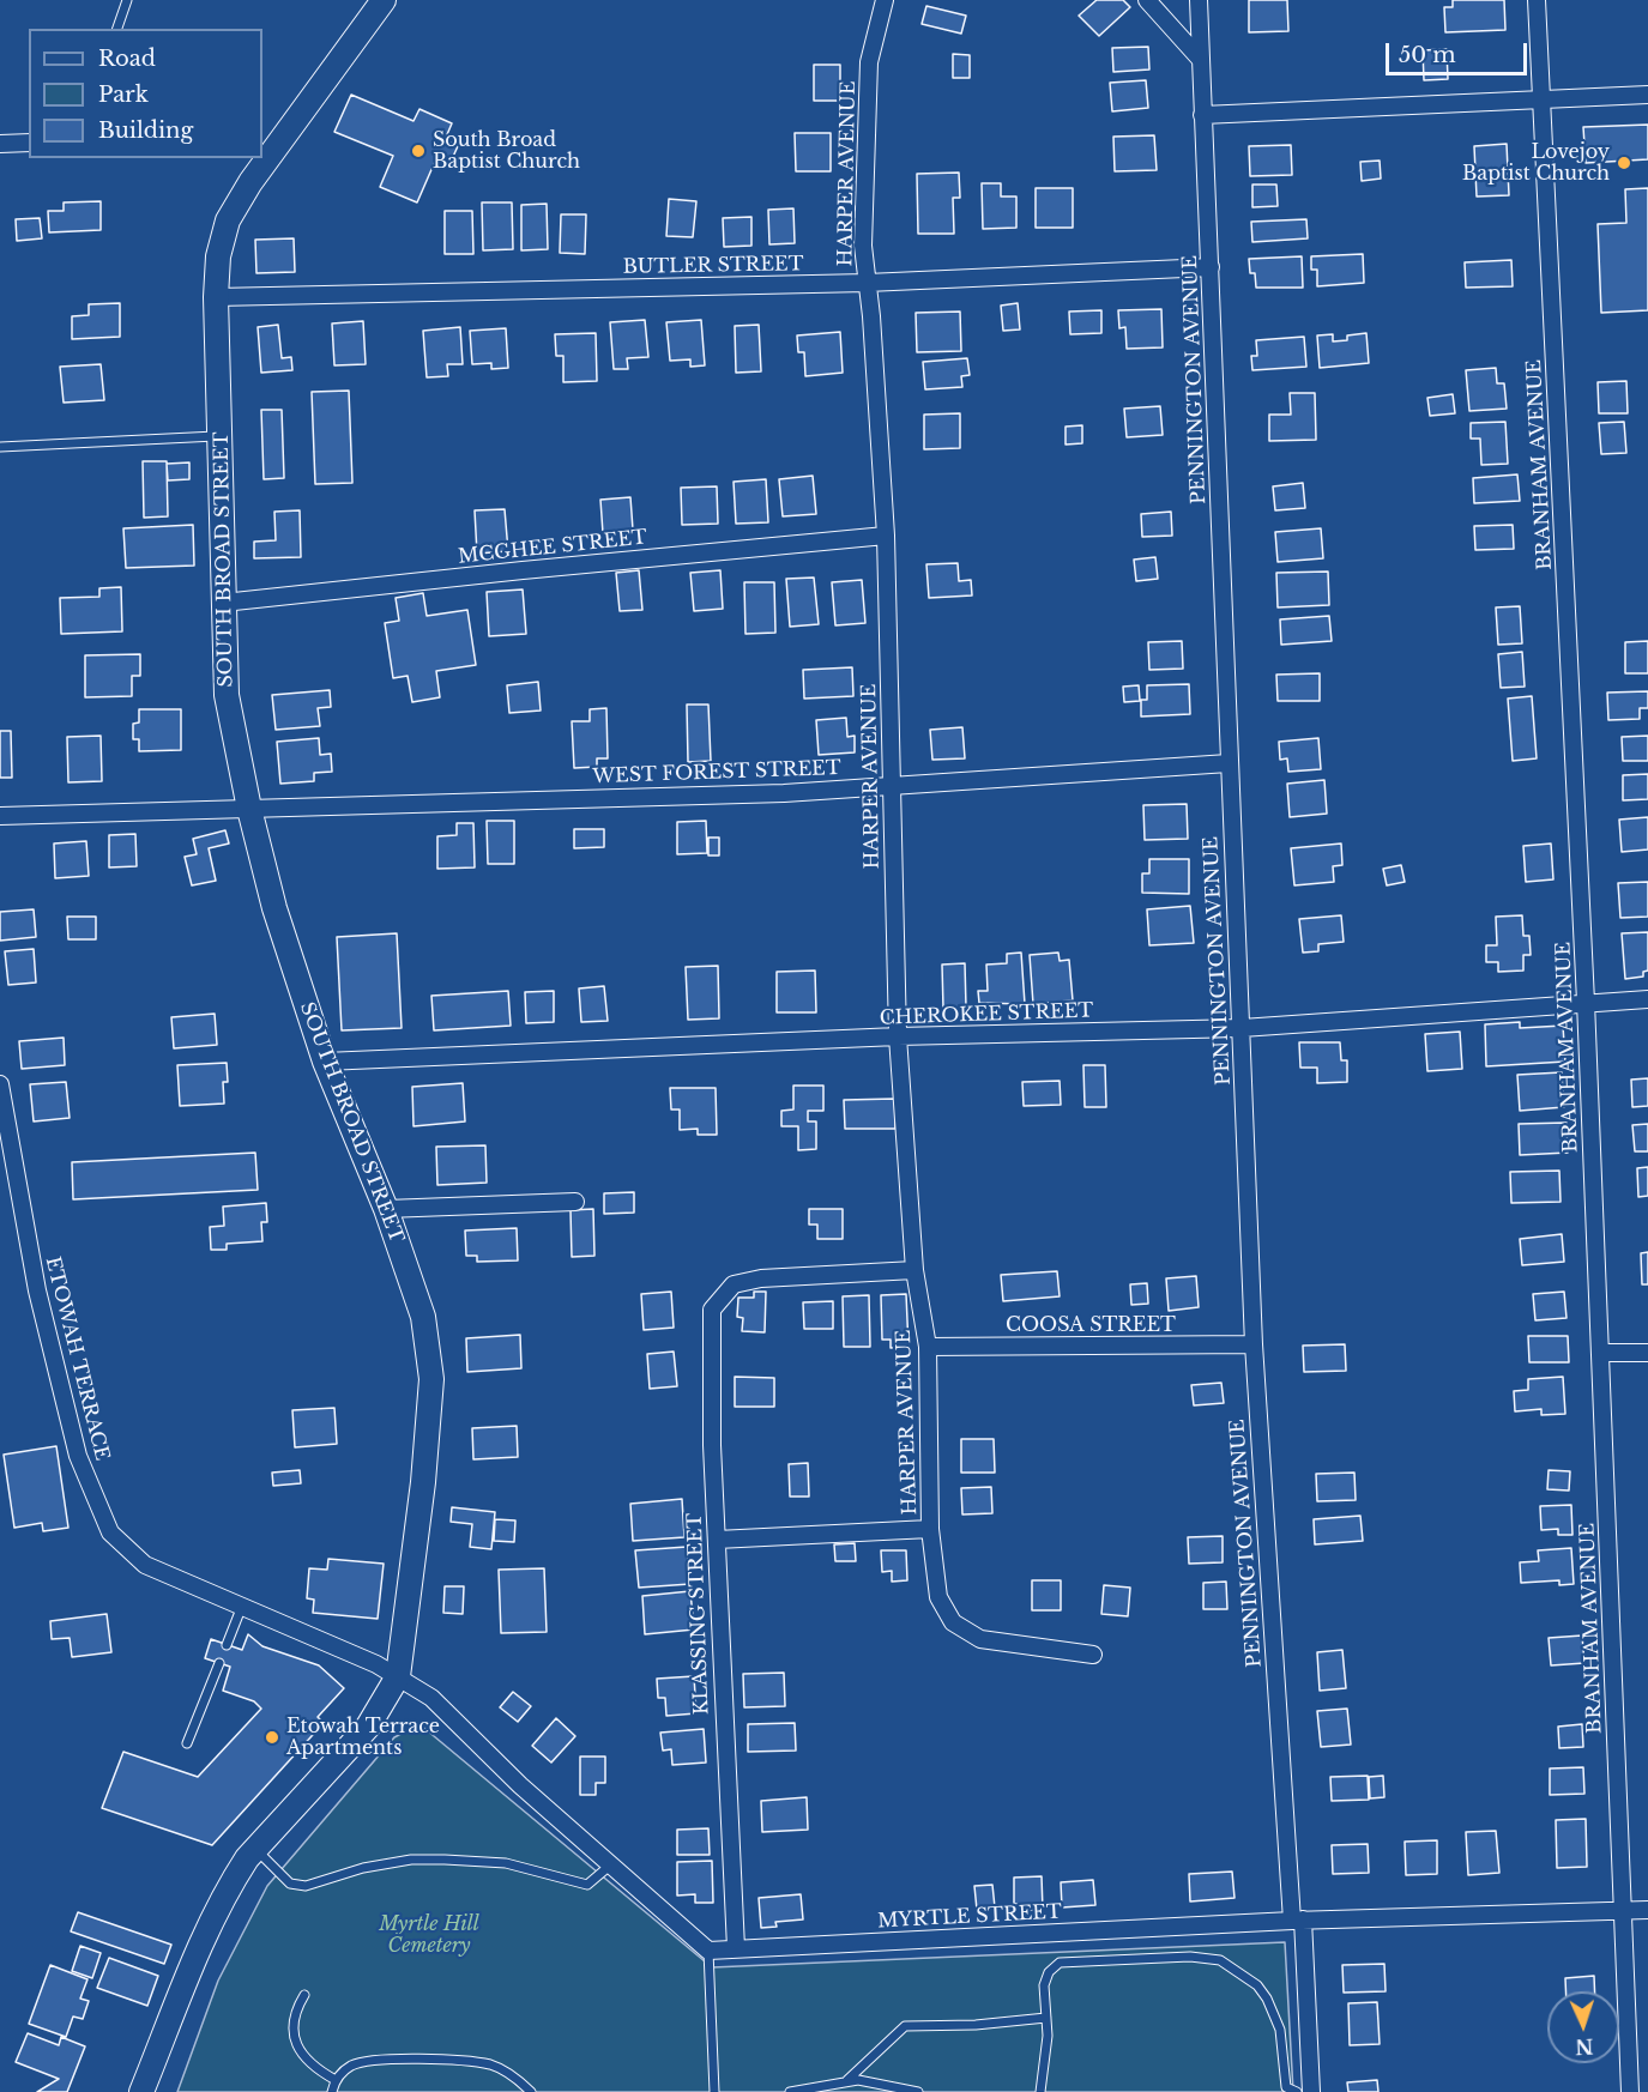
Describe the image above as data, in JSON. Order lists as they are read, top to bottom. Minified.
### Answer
{"streets":{"main road":["SOUTH BROAD STREET"],"street":["HARPER AVENUE","BUTLER STREET","PENNINGTON AVENUE","BRANHAM AVENUE","MCGHEE STREET","WEST FOREST STREET","CHEROKEE STREET","COOSA STREET","ETOWAH TERRACE","KLASSING STREET","MYRTLE STREET"]},"crossings":[["HARPER AVENUE","BUTLER STREET"],["HARPER AVENUE","MCGHEE STREET"],["HARPER AVENUE","WEST FOREST STREET"],["HARPER AVENUE","CHEROKEE STREET"],["HARPER AVENUE","COOSA STREET"],["HARPER AVENUE","KLASSING STREET"],["BUTLER STREET","PENNINGTON AVENUE"],["BUTLER STREET","SOUTH BROAD STREET"],["PENNINGTON AVENUE","WEST FOREST STREET"],["PENNINGTON AVENUE","CHEROKEE STREET"],["PENNINGTON AVENUE","COOSA STREET"],["PENNINGTON AVENUE","MYRTLE STREET"],["BRANHAM AVENUE","CHEROKEE STREET"],["BRANHAM AVENUE","MYRTLE STREET"],["MCGHEE STREET","SOUTH BROAD STREET"],["SOUTH BROAD STREET","WEST FOREST STREET"],["SOUTH BROAD STREET","CHEROKEE STREET"],["SOUTH BROAD STREET","ETOWAH TERRACE"],["KLASSING STREET","MYRTLE STREET"]],"parks":["Myrtle Hill Cemetery"],"places":["South Broad Baptist Church","Lovejoy Baptist Church","Etowah Terrace Apartments"],"legend":["Road","Park","Building"],"scale_bar":"50 m","north":"bottom"}
